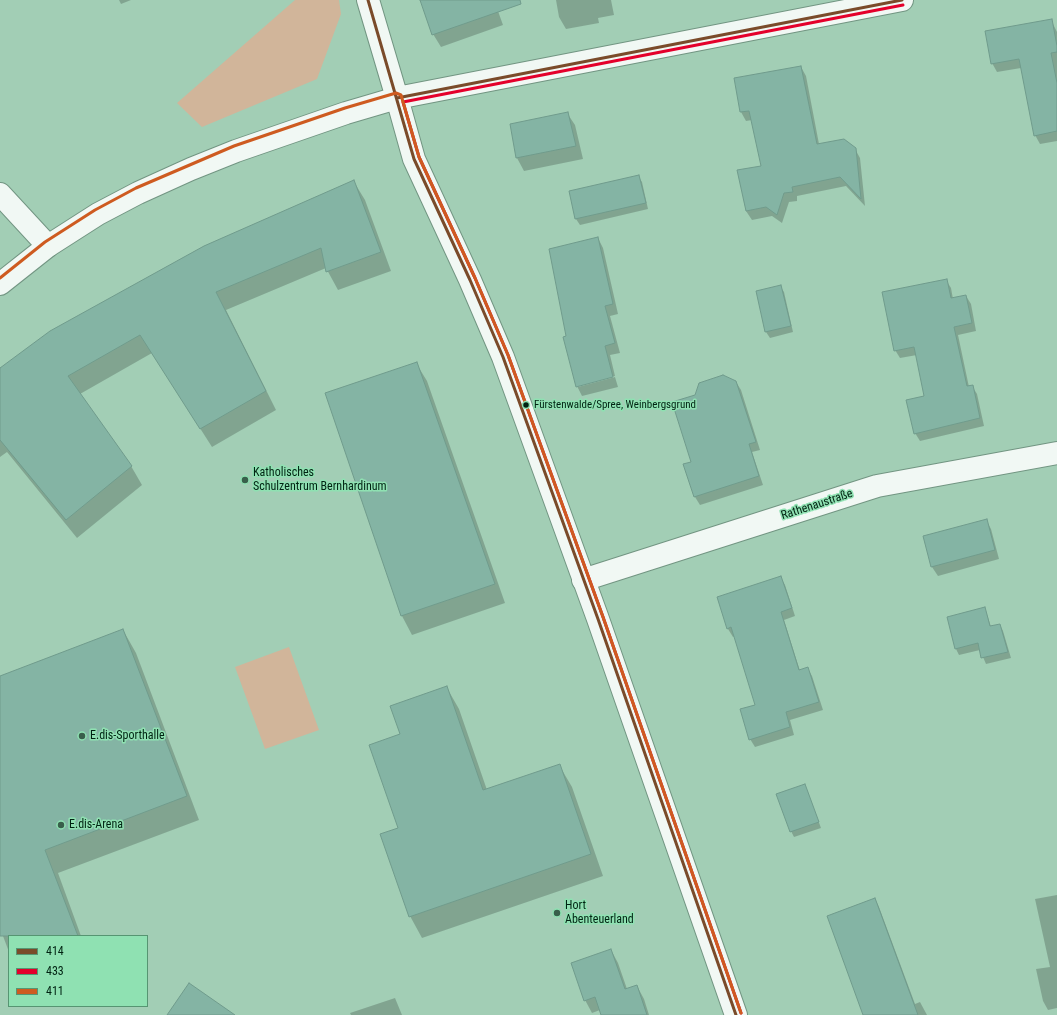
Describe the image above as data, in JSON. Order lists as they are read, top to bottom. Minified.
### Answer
{"streets":{"street":["Rathenaustraße"]},"places":["Fürstenwalde/Spree, Weinbergsgrund","Katholisches Schulzentrum Bernhardinum","E.dis-Sporthalle","E.dis-Arena","Hort Abenteuerland"],"lines":["transit line 414","transit line 433","transit line 411"],"legend":["414","433","411"]}
